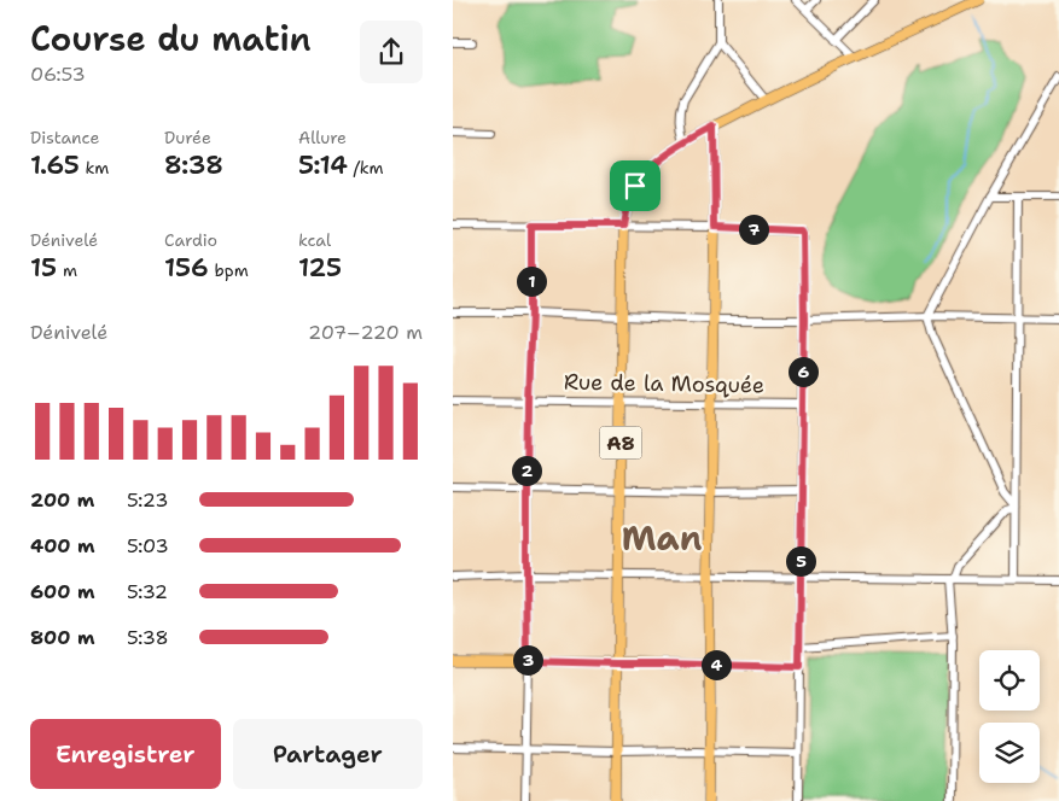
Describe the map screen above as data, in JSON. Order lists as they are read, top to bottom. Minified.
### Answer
{"streets":{"main road":["A8"],"street":["Rue de la Mosquée"]},"crossings":[["Rue de la Mosquée","A8"]],"districts":["Man"],"page":{"heading":["Course du matin","06:53"],"stats":[["Distance","1.65 km"],["Durée","8:38"],["Allure","5:14 /km"],["Dénivelé","15 m"],["Cardio","156 bpm"],["kcal","125"]],"pins":["7","1","6","2","5","3","4"],"chart":["Dénivelé","207–220 m"],"list":[{"name":"200 m","note":"5:23"},{"name":"400 m","note":"5:03"},{"name":"600 m","note":"5:32"},{"name":"800 m","note":"5:38"}],"buttons":["Enregistrer","Partager"]}}
